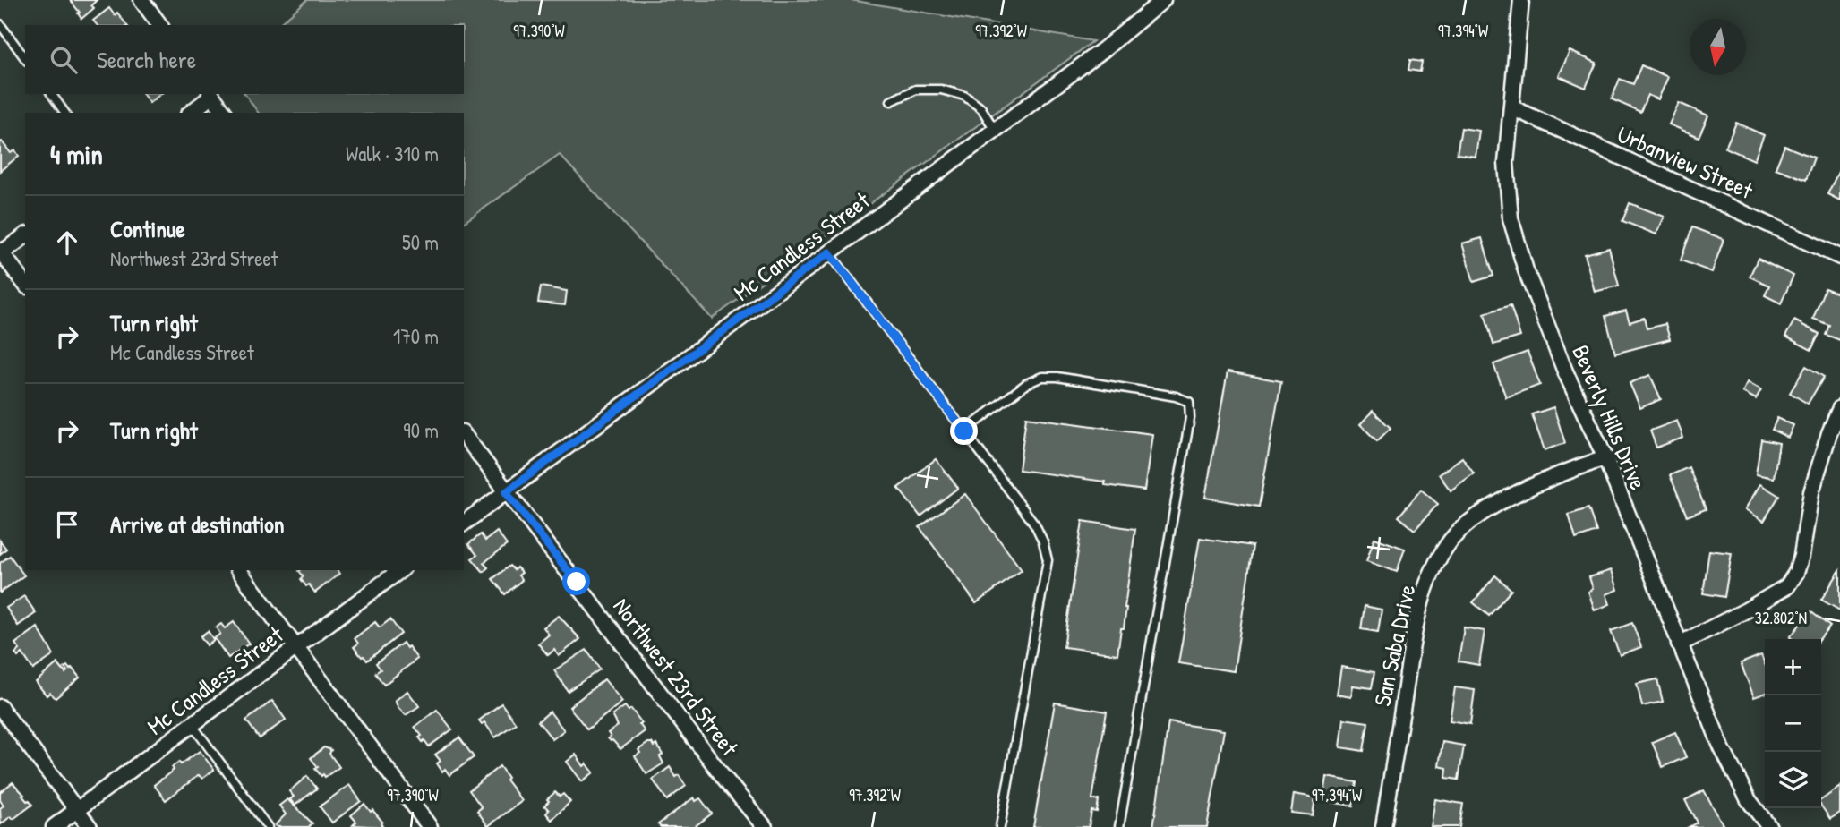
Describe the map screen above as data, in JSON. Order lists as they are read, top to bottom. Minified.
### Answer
{"streets":{"street":["Urbanview Street","Mc Candless Street","Beverly Hills Drive","San Saba Drive","Northwest 23rd Street"]},"crossings":[["Urbanview Street","Beverly Hills Drive"],["Mc Candless Street","Northwest 23rd Street"],["Beverly Hills Drive","San Saba Drive"]],"north":"bottom","page":{"search":"Search here","heading":["4 min","Walk · 310 m"],"list":[["Continue","Northwest 23rd Street","50 m"],["Turn right","Mc Candless Street","170 m"],["Turn right","90 m"],"Arrive at destination"],"map_buttons":["+","−"]},"coordinates":["97.390°W","97.392°W","97.394°W","32.802°N"]}
